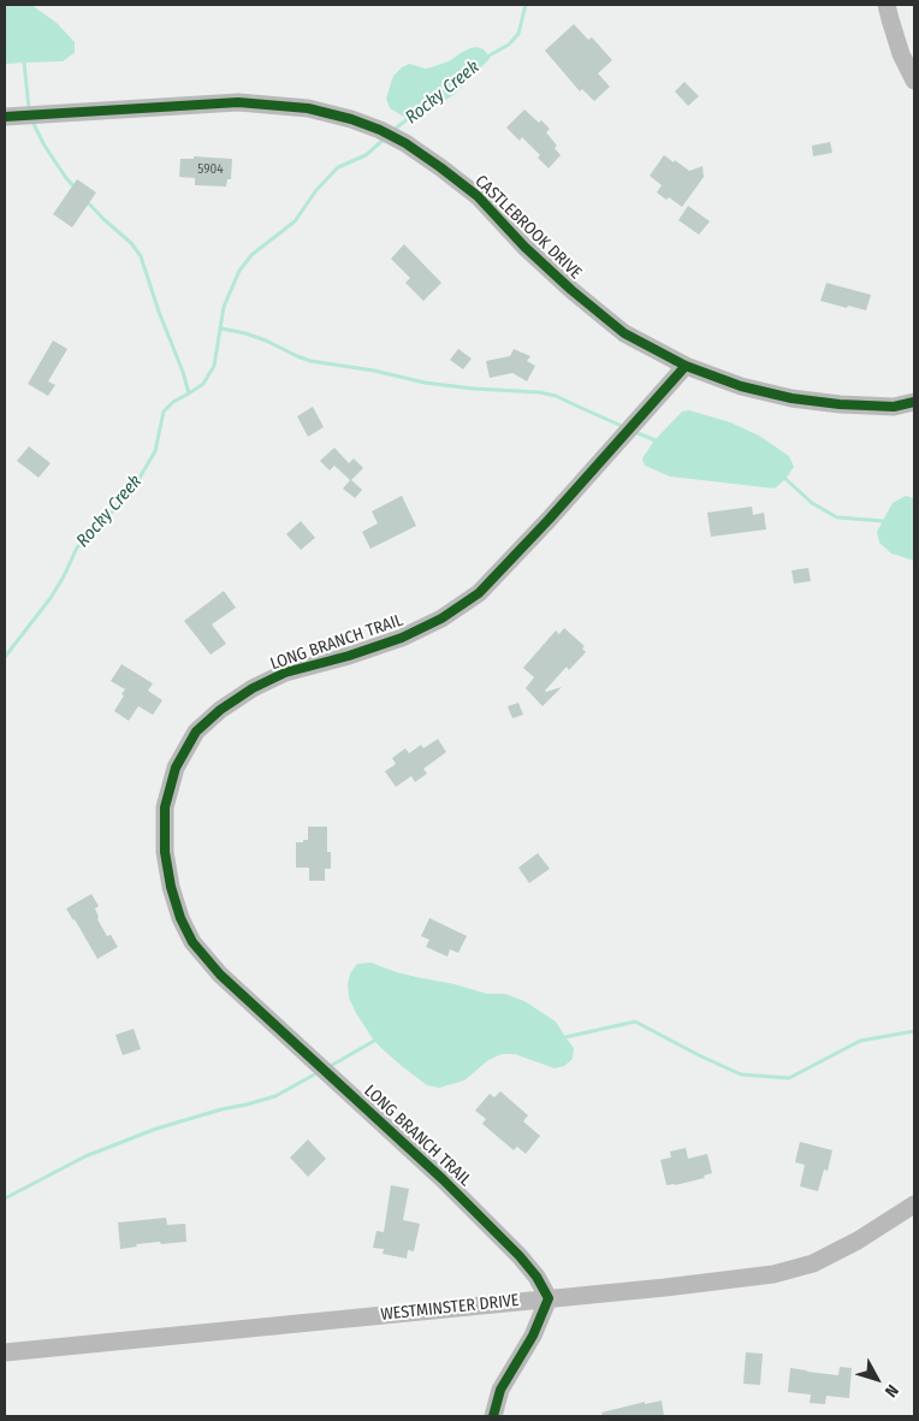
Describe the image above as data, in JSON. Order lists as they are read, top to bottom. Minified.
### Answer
{"streets":{"street":["CASTLEBROOK DRIVE","LONG BRANCH TRAIL","WESTMINSTER DRIVE"]},"crossings":[["CASTLEBROOK DRIVE","LONG BRANCH TRAIL"],["LONG BRANCH TRAIL","WESTMINSTER DRIVE"]],"water":["Rocky Creek"],"house_numbers":["5904"],"north":"bottom right"}
